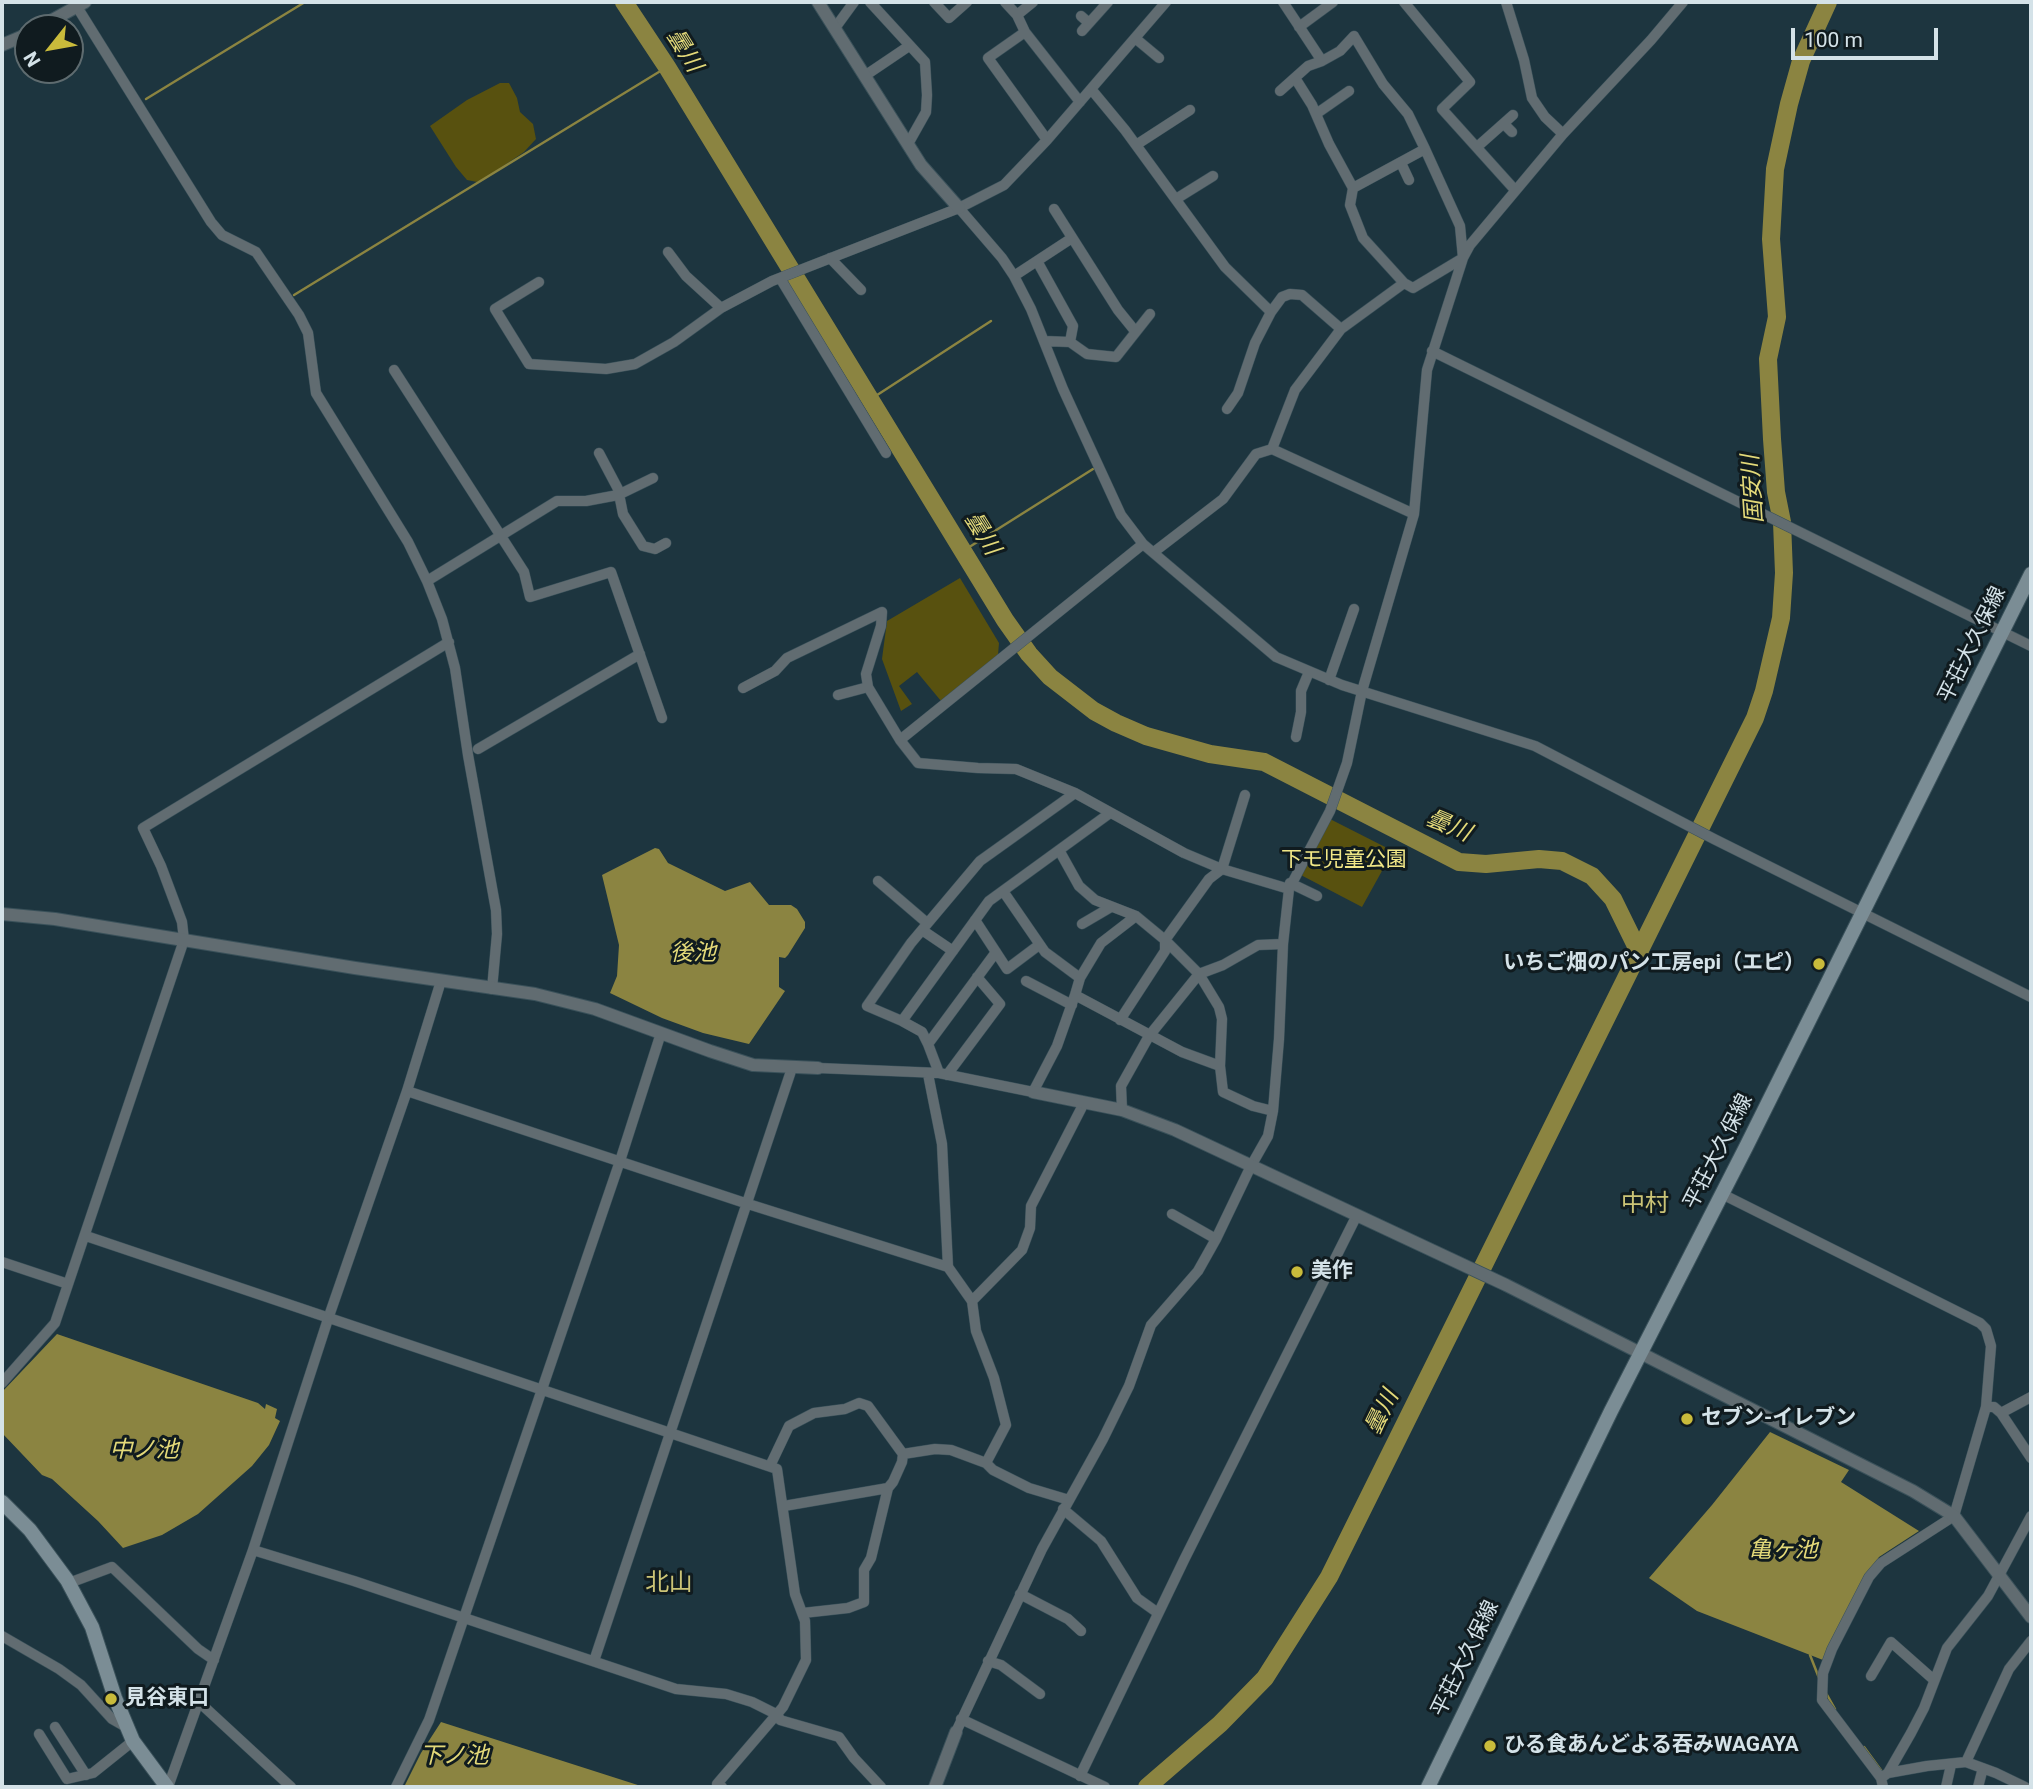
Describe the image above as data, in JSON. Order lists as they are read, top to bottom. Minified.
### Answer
{"streets":{"main road":["平荘大久保線"]},"districts":["中村","北山"],"water":["曇川","国安川","後池","中ノ池","亀ヶ池","下ノ池"],"parks":["下モ児童公園"],"places":["いちご畑のパン工房epi（エピ）","美作","セブン-イレブン","見谷東口","ひる食あんどよる吞みWAGAYA"],"scale_bar":"100 m","north":"bottom left"}
